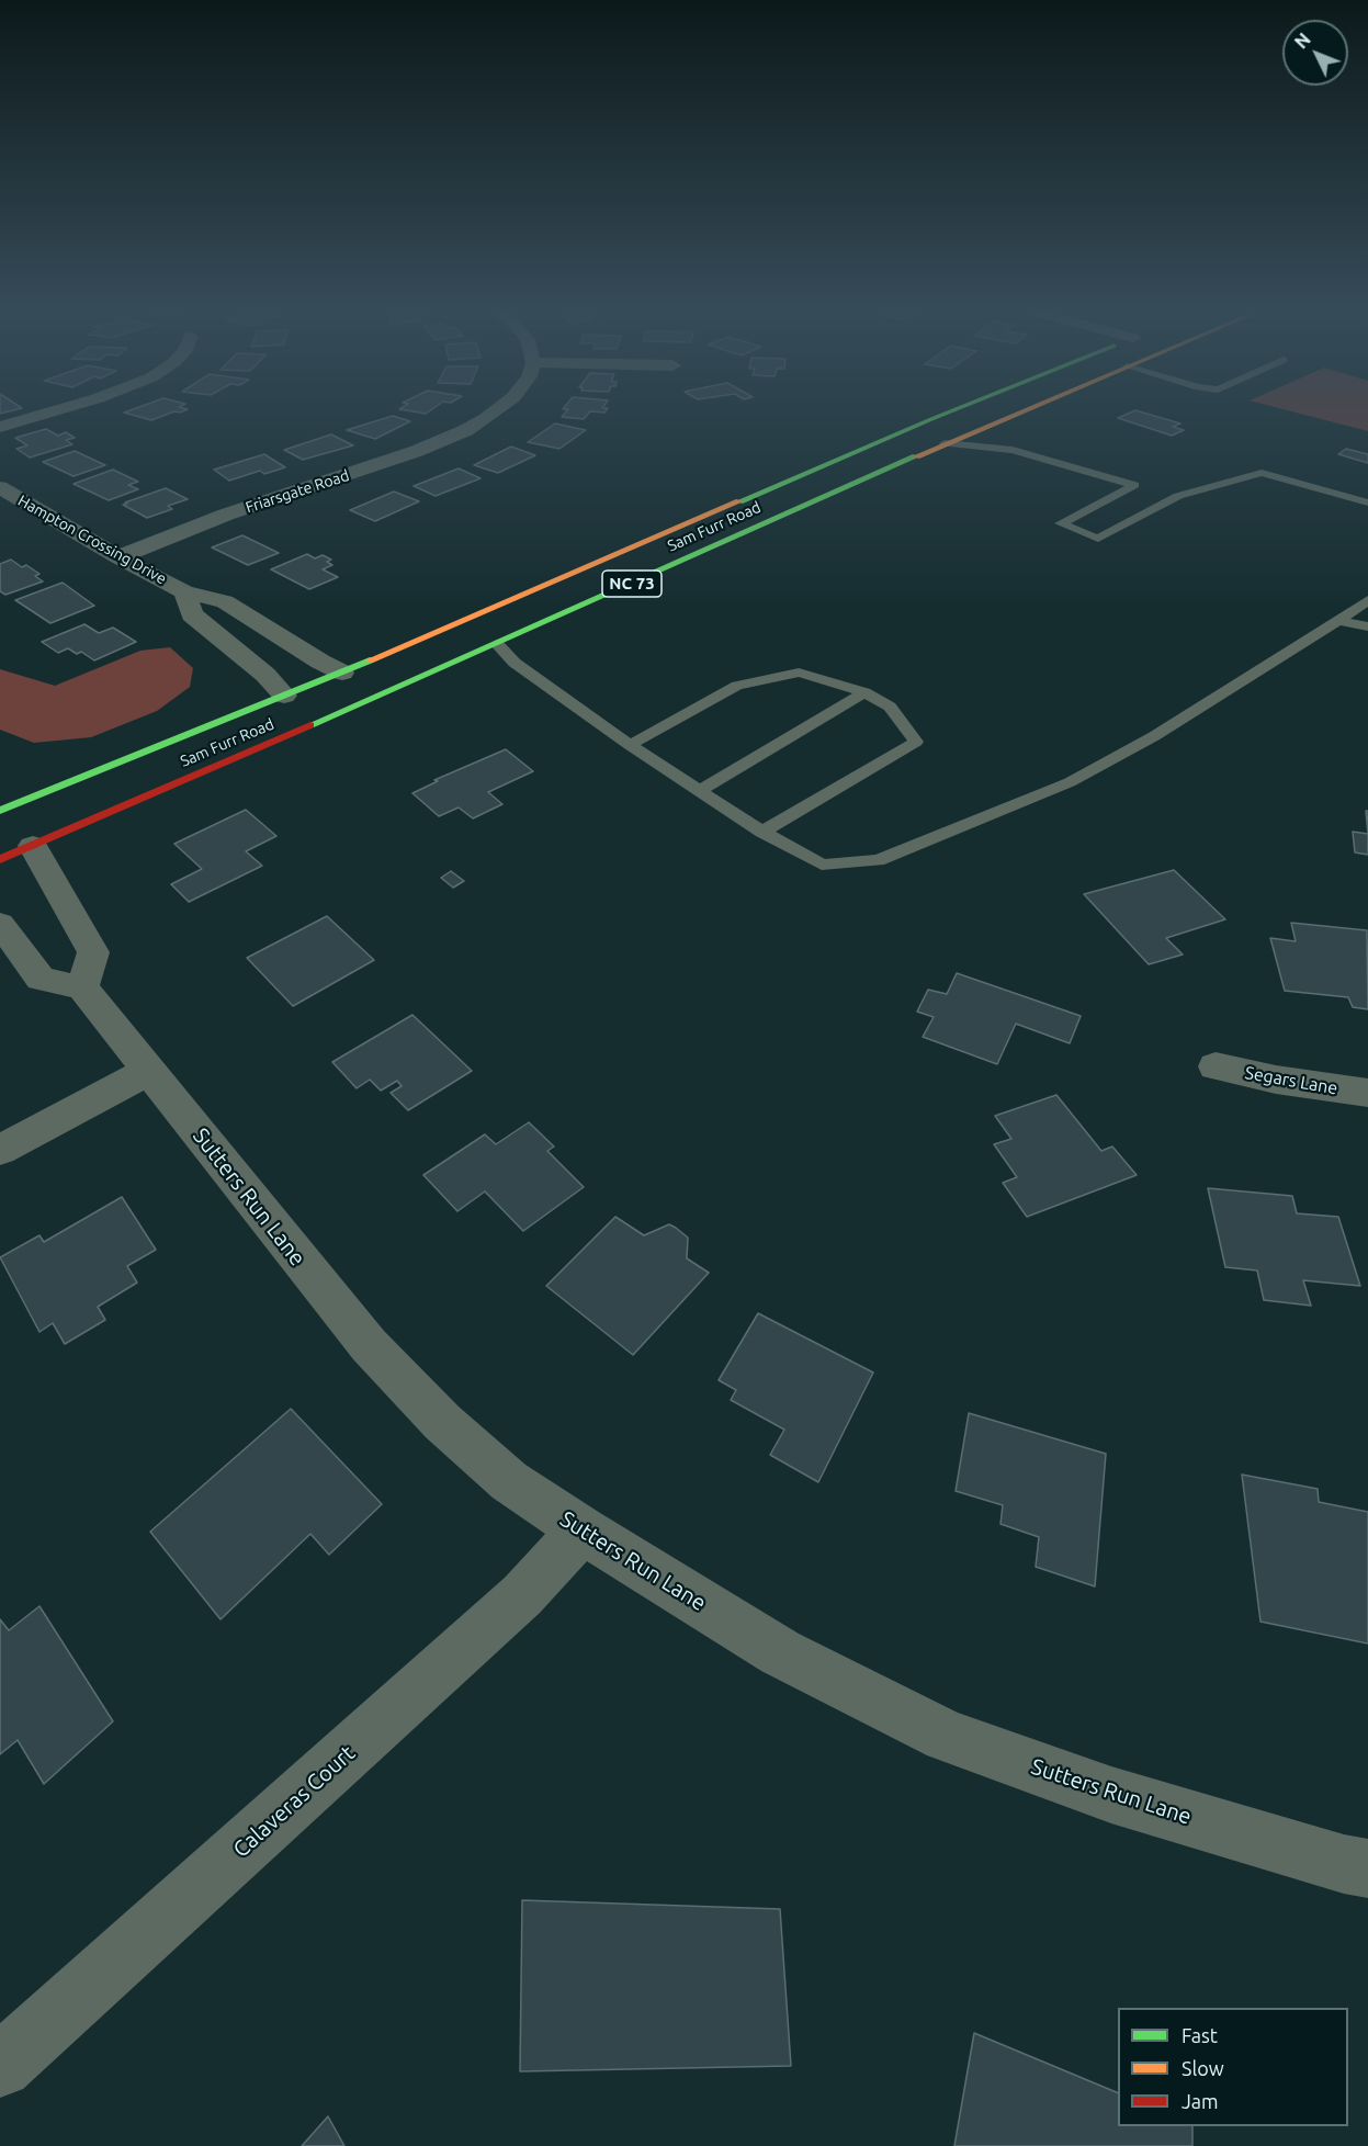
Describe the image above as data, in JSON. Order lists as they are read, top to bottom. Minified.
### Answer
{"streets":{"main road":["Sam Furr Road","NC 73"],"street":["Friarsgate Road","Hampton Crossing Drive","Segars Lane","Sutters Run Lane","Calaveras Court"]},"crossings":[["Friarsgate Road","Hampton Crossing Drive"],["Sam Furr Road","Hampton Crossing Drive"],["Sutters Run Lane","Calaveras Court"]],"legend":["Fast","Slow","Jam"],"north":"top left"}
